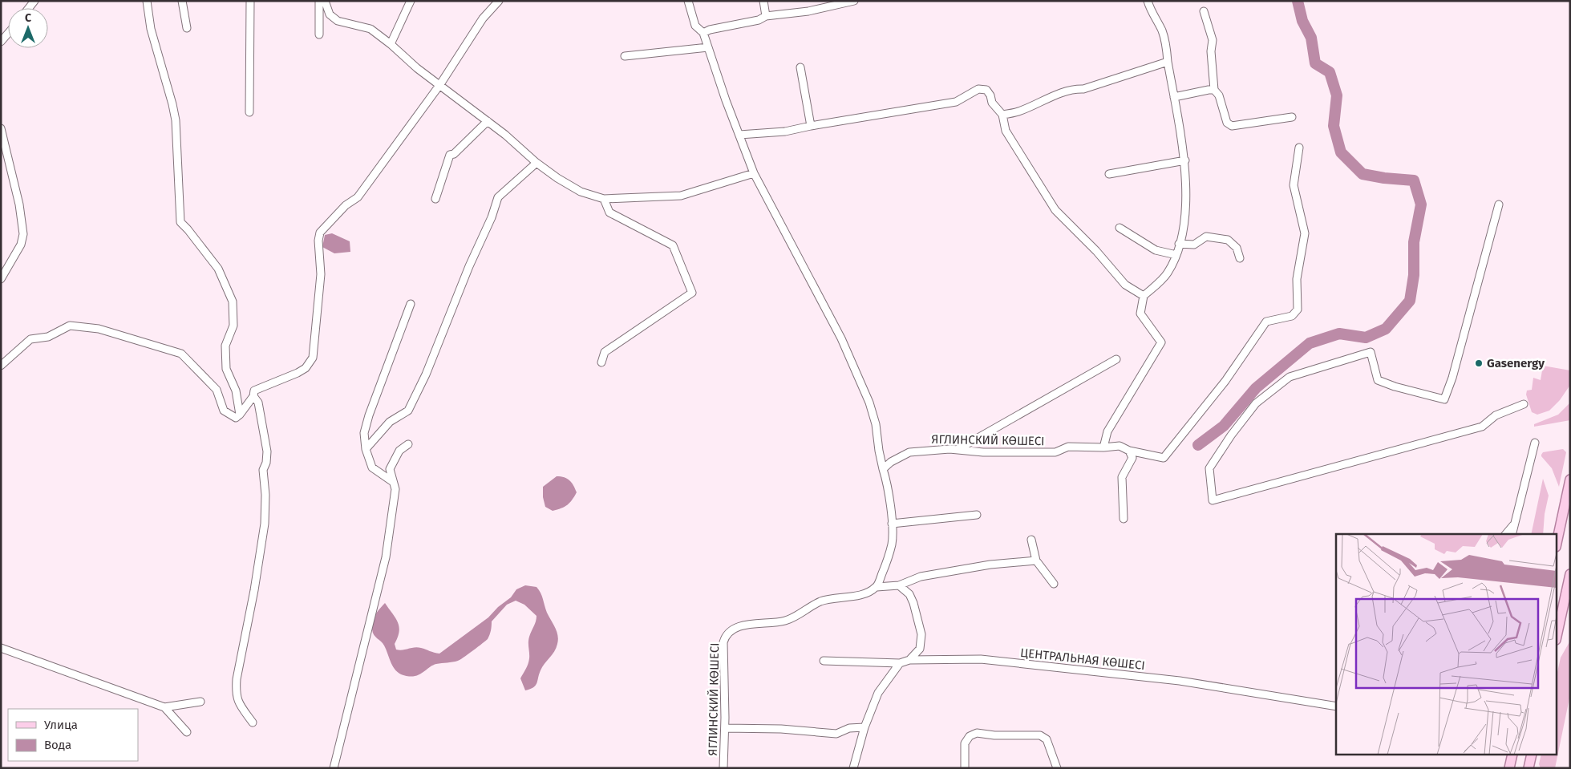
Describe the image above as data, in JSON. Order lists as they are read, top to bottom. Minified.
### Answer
{"streets":{"street":["ЯГЛИНСКИЙ КӨШЕСІ","ЦЕНТРАЛЬНАЯ КӨШЕСІ"]},"places":["Gasenergy"],"legend":["Улица","Вода"],"north":"top"}
